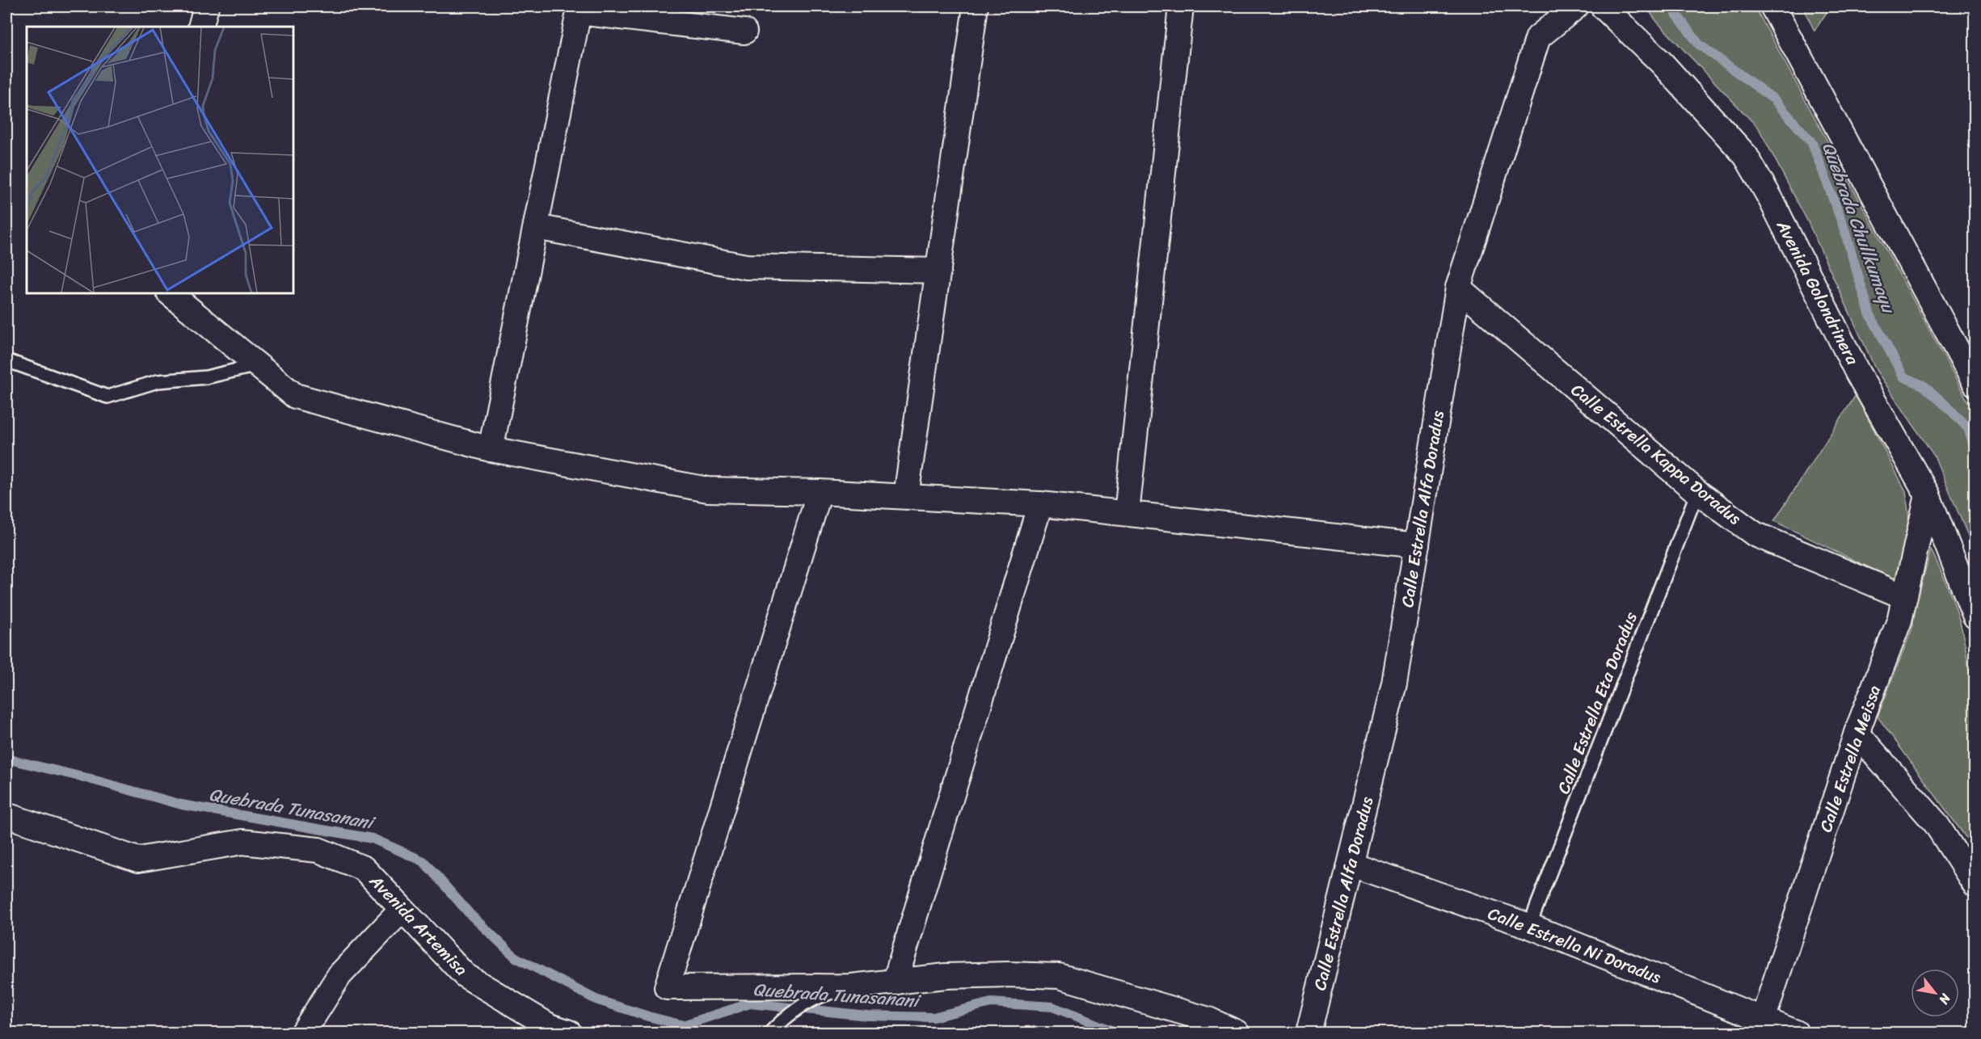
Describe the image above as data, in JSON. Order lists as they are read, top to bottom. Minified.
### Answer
{"streets":{"street":["Avenida Golondrinera","Calle Estrella Kappa Doradus","Calle Estrella Alfa Doradus","Calle Estrella Meissa","Avenida Artemisa","Calle Estrella Ni Doradus"],"lane":["Calle Estrella Eta Doradus"]},"crossings":[["Avenida Golondrinera","Calle Estrella Meissa"],["Calle Estrella Kappa Doradus","Calle Estrella Alfa Doradus"],["Calle Estrella Kappa Doradus","Calle Estrella Eta Doradus"],["Calle Estrella Kappa Doradus","Calle Estrella Meissa"],["Calle Estrella Alfa Doradus","Calle Estrella Ni Doradus"],["Calle Estrella Eta Doradus","Calle Estrella Ni Doradus"],["Calle Estrella Meissa","Calle Estrella Ni Doradus"]],"water":["Quebrada Chullkumayu","Quebrada Tunasanani"],"north":"bottom right"}
